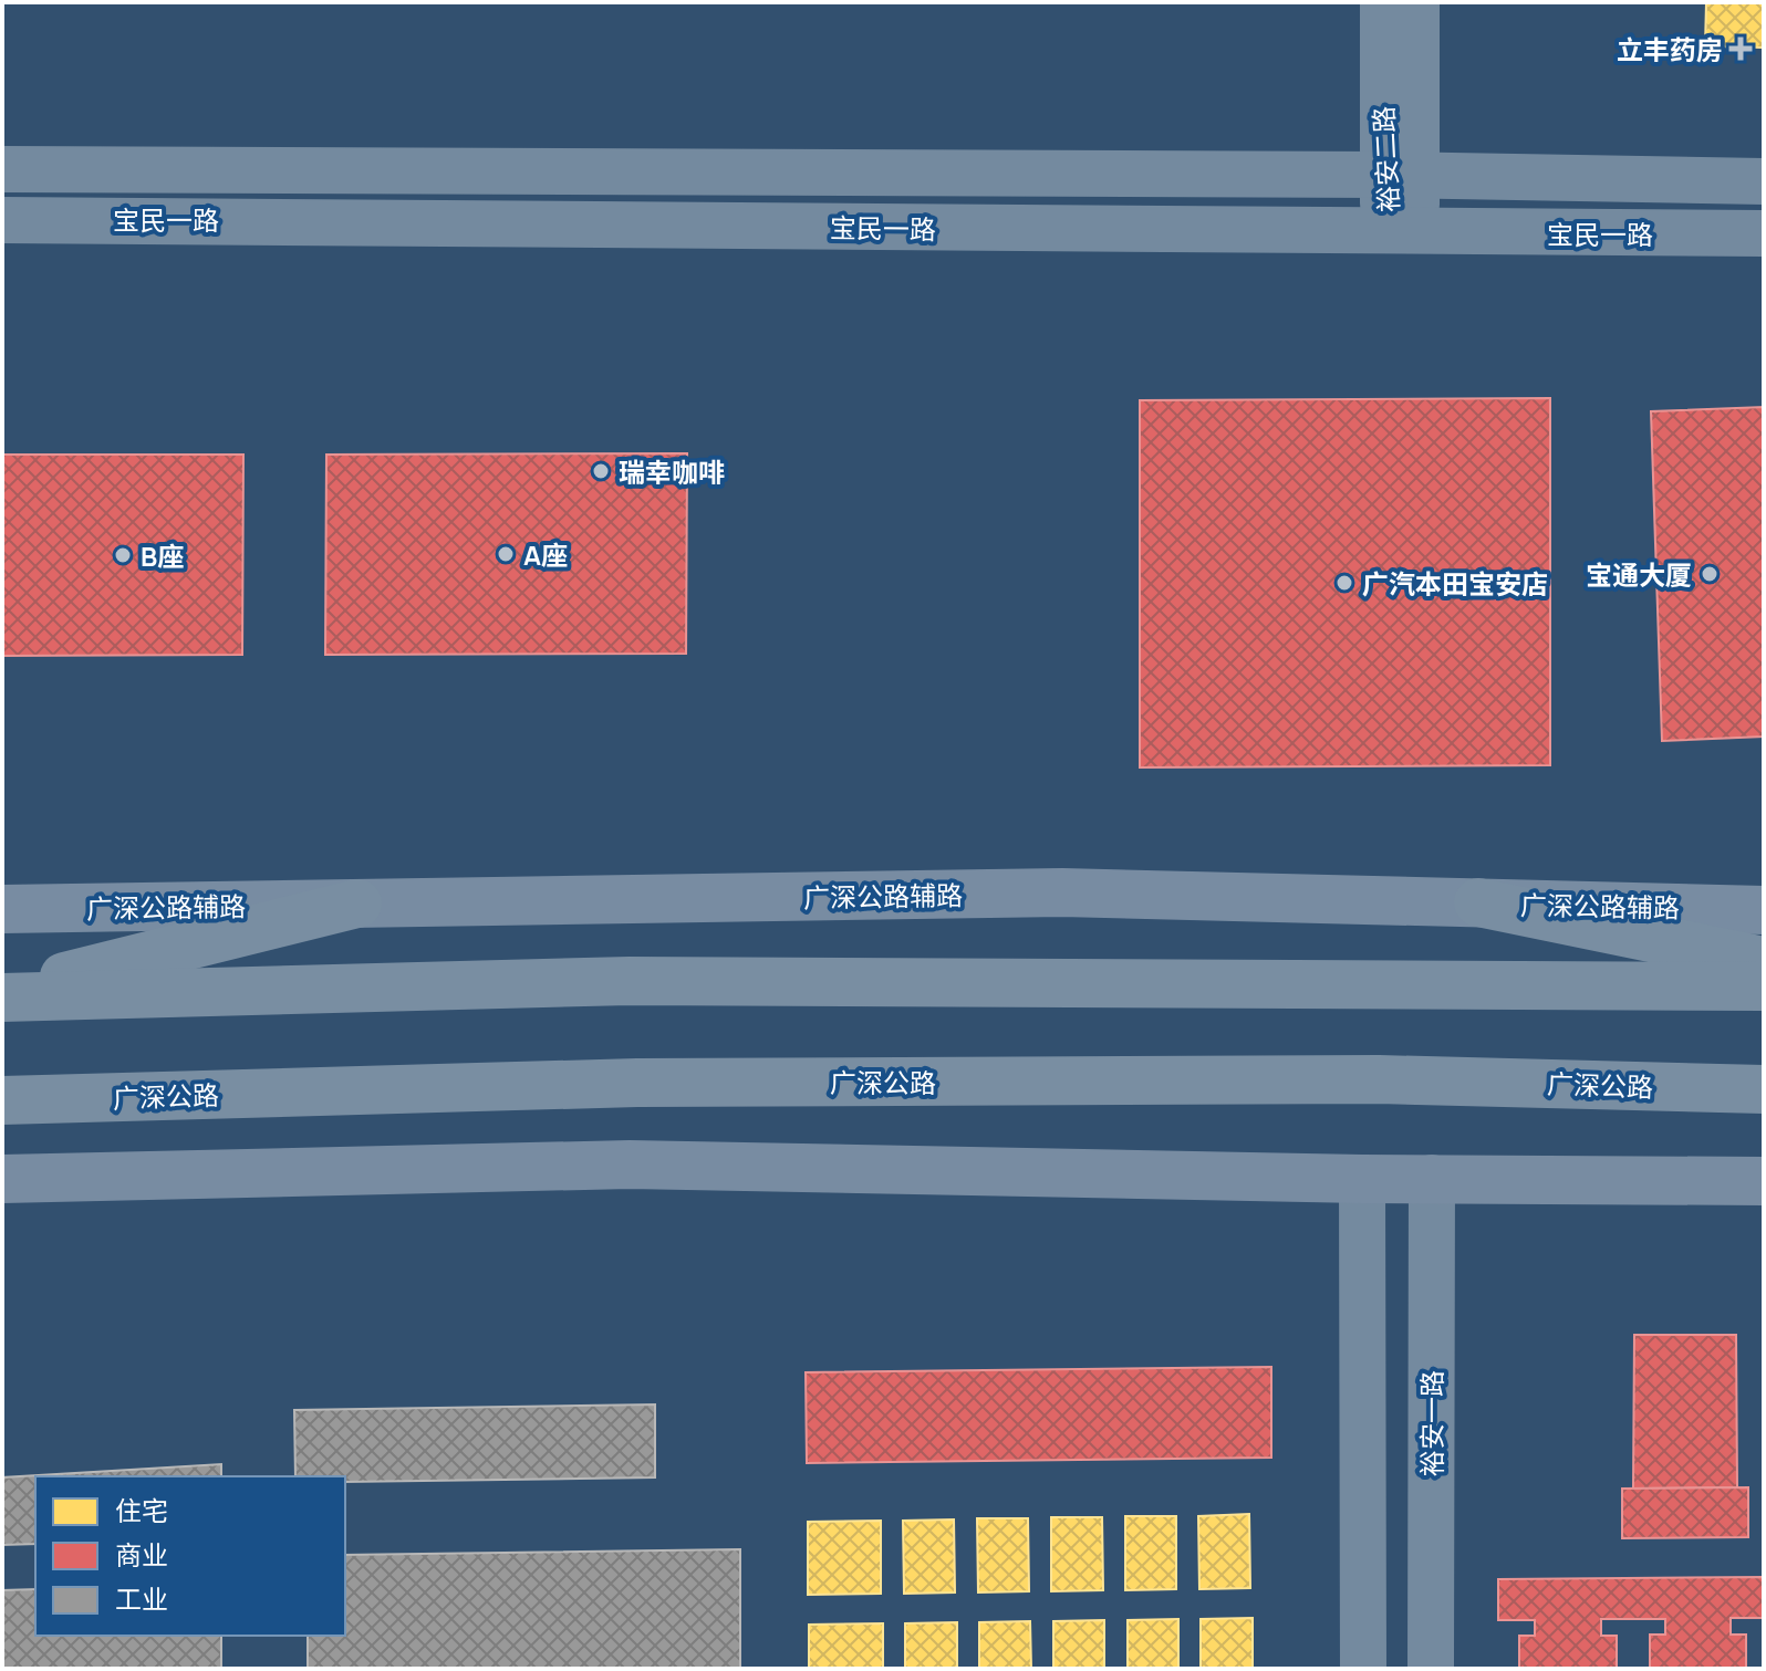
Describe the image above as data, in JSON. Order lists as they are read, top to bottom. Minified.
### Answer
{"streets":{"highway":["广深公路"],"main road":["裕安二路","宝民一路","广深公路辅路","裕安一路"]},"crossings":[["裕安二路","宝民一路"]],"places":{"health":["立丰药房"],"other":["瑞幸咖啡","A座","B座","宝通大厦","广汽本田宝安店"]},"legend":["住宅","商业","工业"]}
